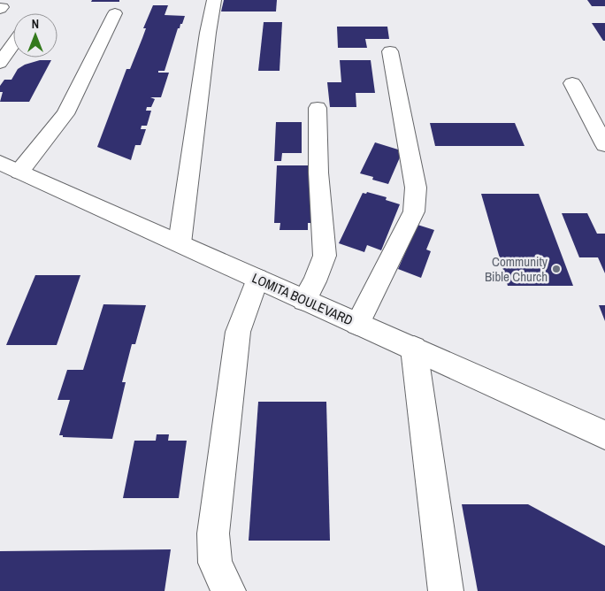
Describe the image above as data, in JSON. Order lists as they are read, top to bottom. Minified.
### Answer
{"streets":{"main road":["LOMITA BOULEVARD"]},"places":["Community Bible Church"],"north":"top"}
